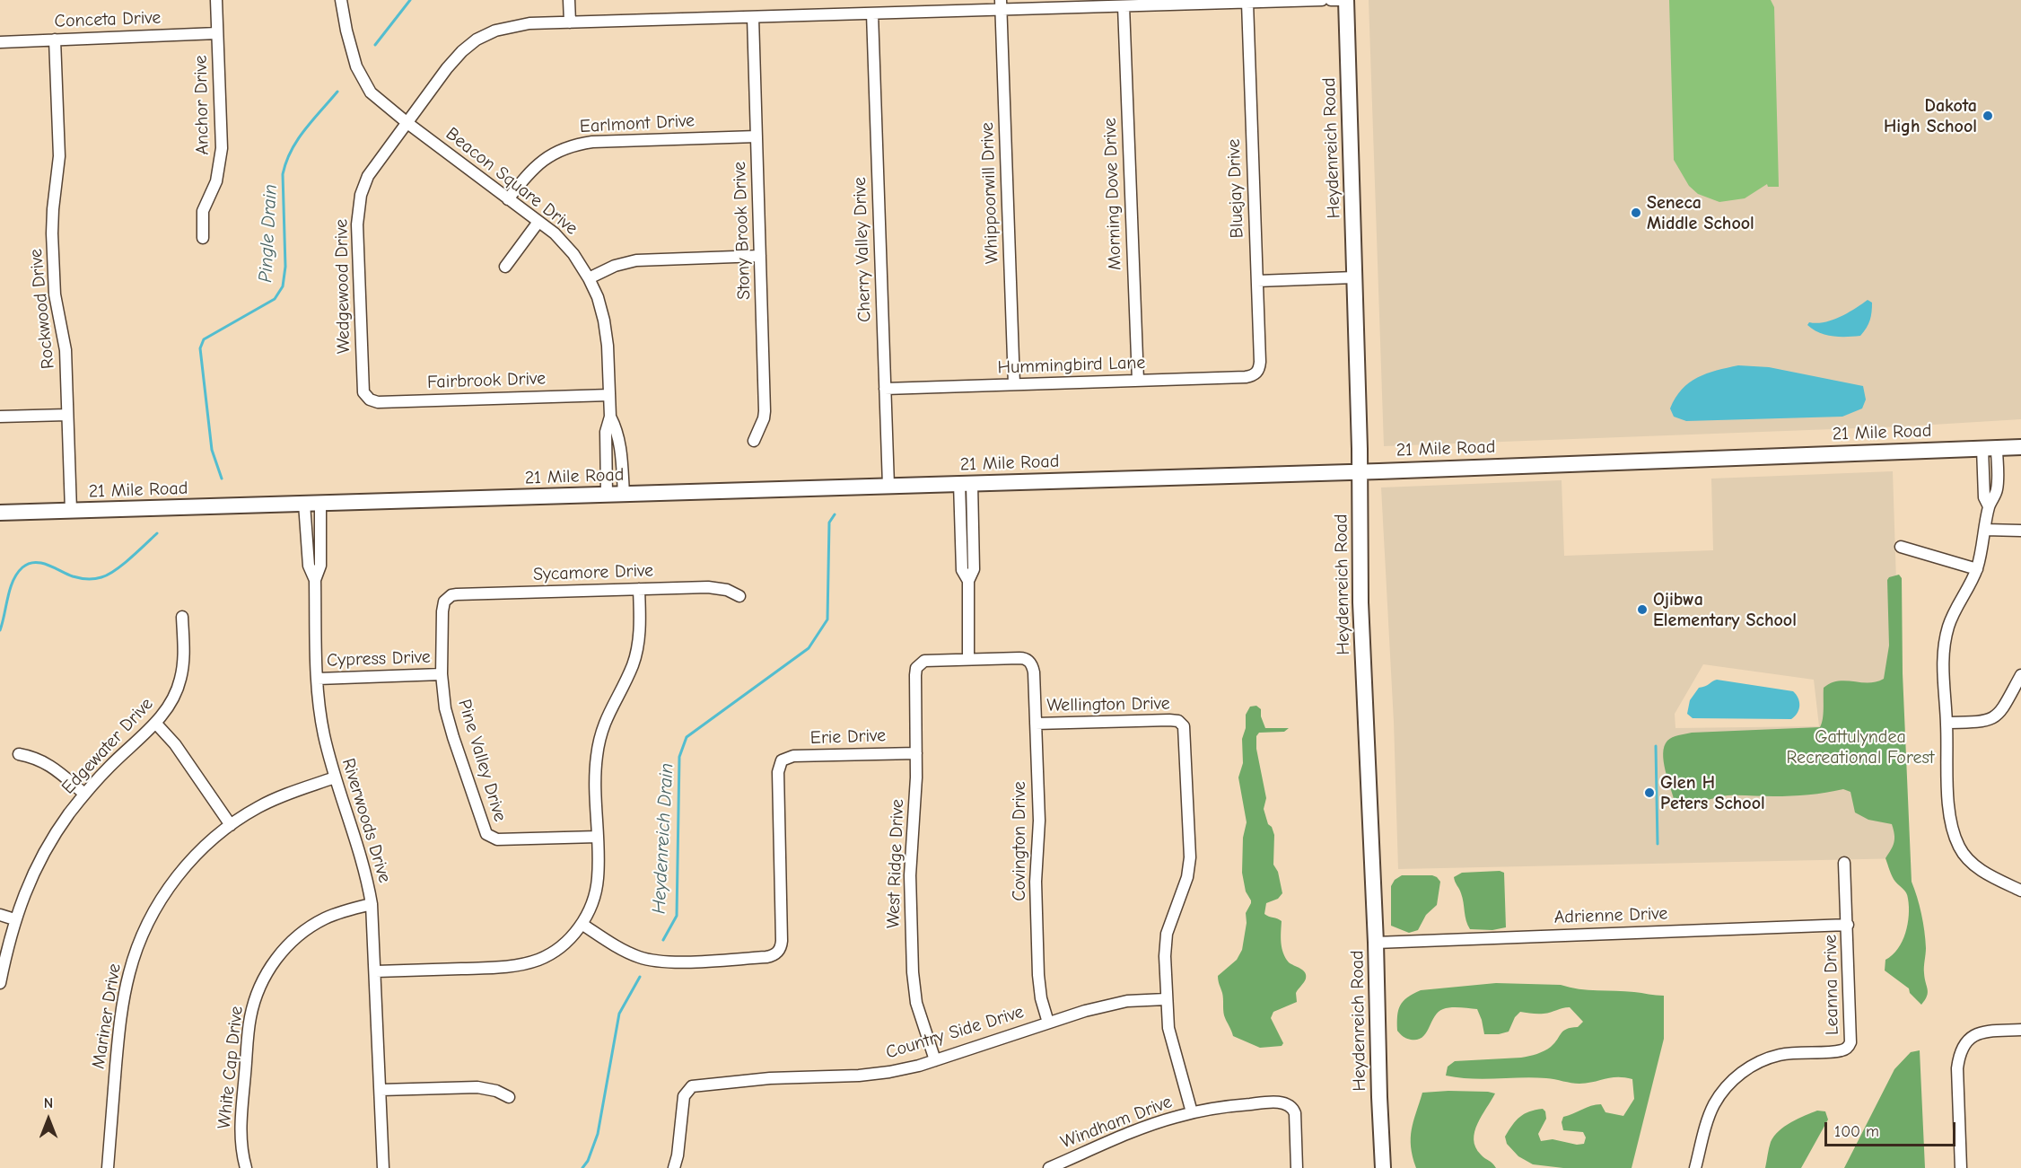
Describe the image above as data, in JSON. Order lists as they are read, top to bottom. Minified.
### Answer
{"streets":{"street":["Conceta Drive","Anchor Drive","Earlmont Drive","Heydenreich Road","Beacon Square Drive","Bluejay Drive","Whippoorwill Drive","Morning Dove Drive","Stony Brook Drive","Cherry Valley Drive","Wedgewood Drive","Rockwood Drive","Hummingbird Lane","Fairbrook Drive","21 Mile Road","Sycamore Drive","Cypress Drive","Wellington Drive","Erie Drive","Edgewater Drive","Pine Valley Drive","Riverwoods Drive","Covington Drive","West Ridge Drive","Adrienne Drive","Leanna Drive","Mariner Drive","Country Side Drive","White Cap Drive","Windham Drive"]},"crossings":[["Conceta Drive","Anchor Drive"],["Conceta Drive","Rockwood Drive"],["Earlmont Drive","Beacon Square Drive"],["Earlmont Drive","Stony Brook Drive"],["Heydenreich Road","21 Mile Road"],["Heydenreich Road","Adrienne Drive"],["Beacon Square Drive","Wedgewood Drive"],["Beacon Square Drive","Fairbrook Drive"],["Beacon Square Drive","21 Mile Road"],["Bluejay Drive","Wedgewood Drive"],["Bluejay Drive","Hummingbird Lane"],["Whippoorwill Drive","Wedgewood Drive"],["Whippoorwill Drive","Hummingbird Lane"],["Morning Dove Drive","Wedgewood Drive"],["Morning Dove Drive","Hummingbird Lane"],["Stony Brook Drive","Wedgewood Drive"],["Cherry Valley Drive","Wedgewood Drive"],["Cherry Valley Drive","Hummingbird Lane"],["Cherry Valley Drive","21 Mile Road"],["Wedgewood Drive","Fairbrook Drive"],["Rockwood Drive","21 Mile Road"],["21 Mile Road","Riverwoods Drive"],["Sycamore Drive","Pine Valley Drive"],["Cypress Drive","Pine Valley Drive"],["Cypress Drive","Riverwoods Drive"],["Wellington Drive","Covington Drive"],["Wellington Drive","Country Side Drive"],["Erie Drive","West Ridge Drive"],["Riverwoods Drive","Mariner Drive"],["Riverwoods Drive","White Cap Drive"],["Covington Drive","West Ridge Drive"],["Covington Drive","Country Side Drive"],["West Ridge Drive","Country Side Drive"],["Adrienne Drive","Leanna Drive"]],"water":["Pingle Drain","Heydenreich Drain"],"parks":["Gattulyndea Recreational Forest"],"places":["Dakota High School","Seneca Middle School","Ojibwa Elementary School","Glen H Peters School"],"scale_bar":"100 m","north":"top"}
